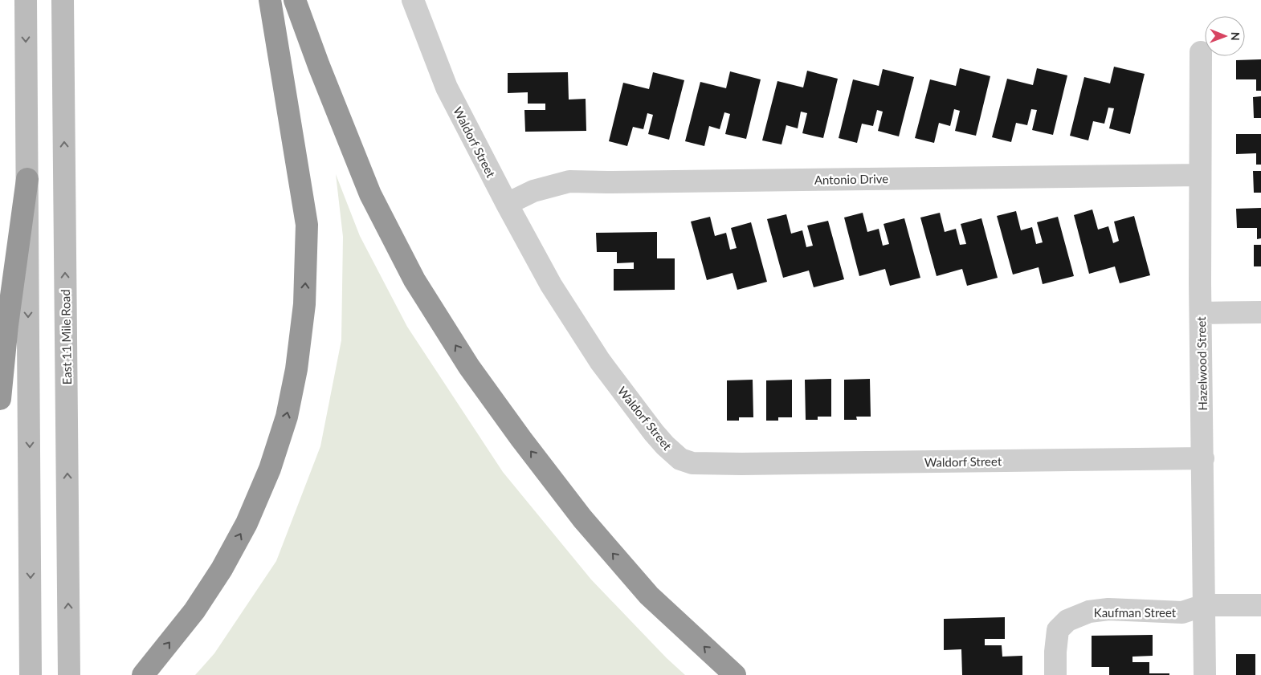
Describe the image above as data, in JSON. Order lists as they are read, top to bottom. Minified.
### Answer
{"streets":{"main road":["East 11 Mile Road"],"street":["Waldorf Street","Antonio Drive","Hazelwood Street","Kaufman Street"]},"crossings":[["Waldorf Street","Antonio Drive"],["Waldorf Street","Hazelwood Street"],["Antonio Drive","Hazelwood Street"],["Hazelwood Street","Kaufman Street"]],"north":"right"}
